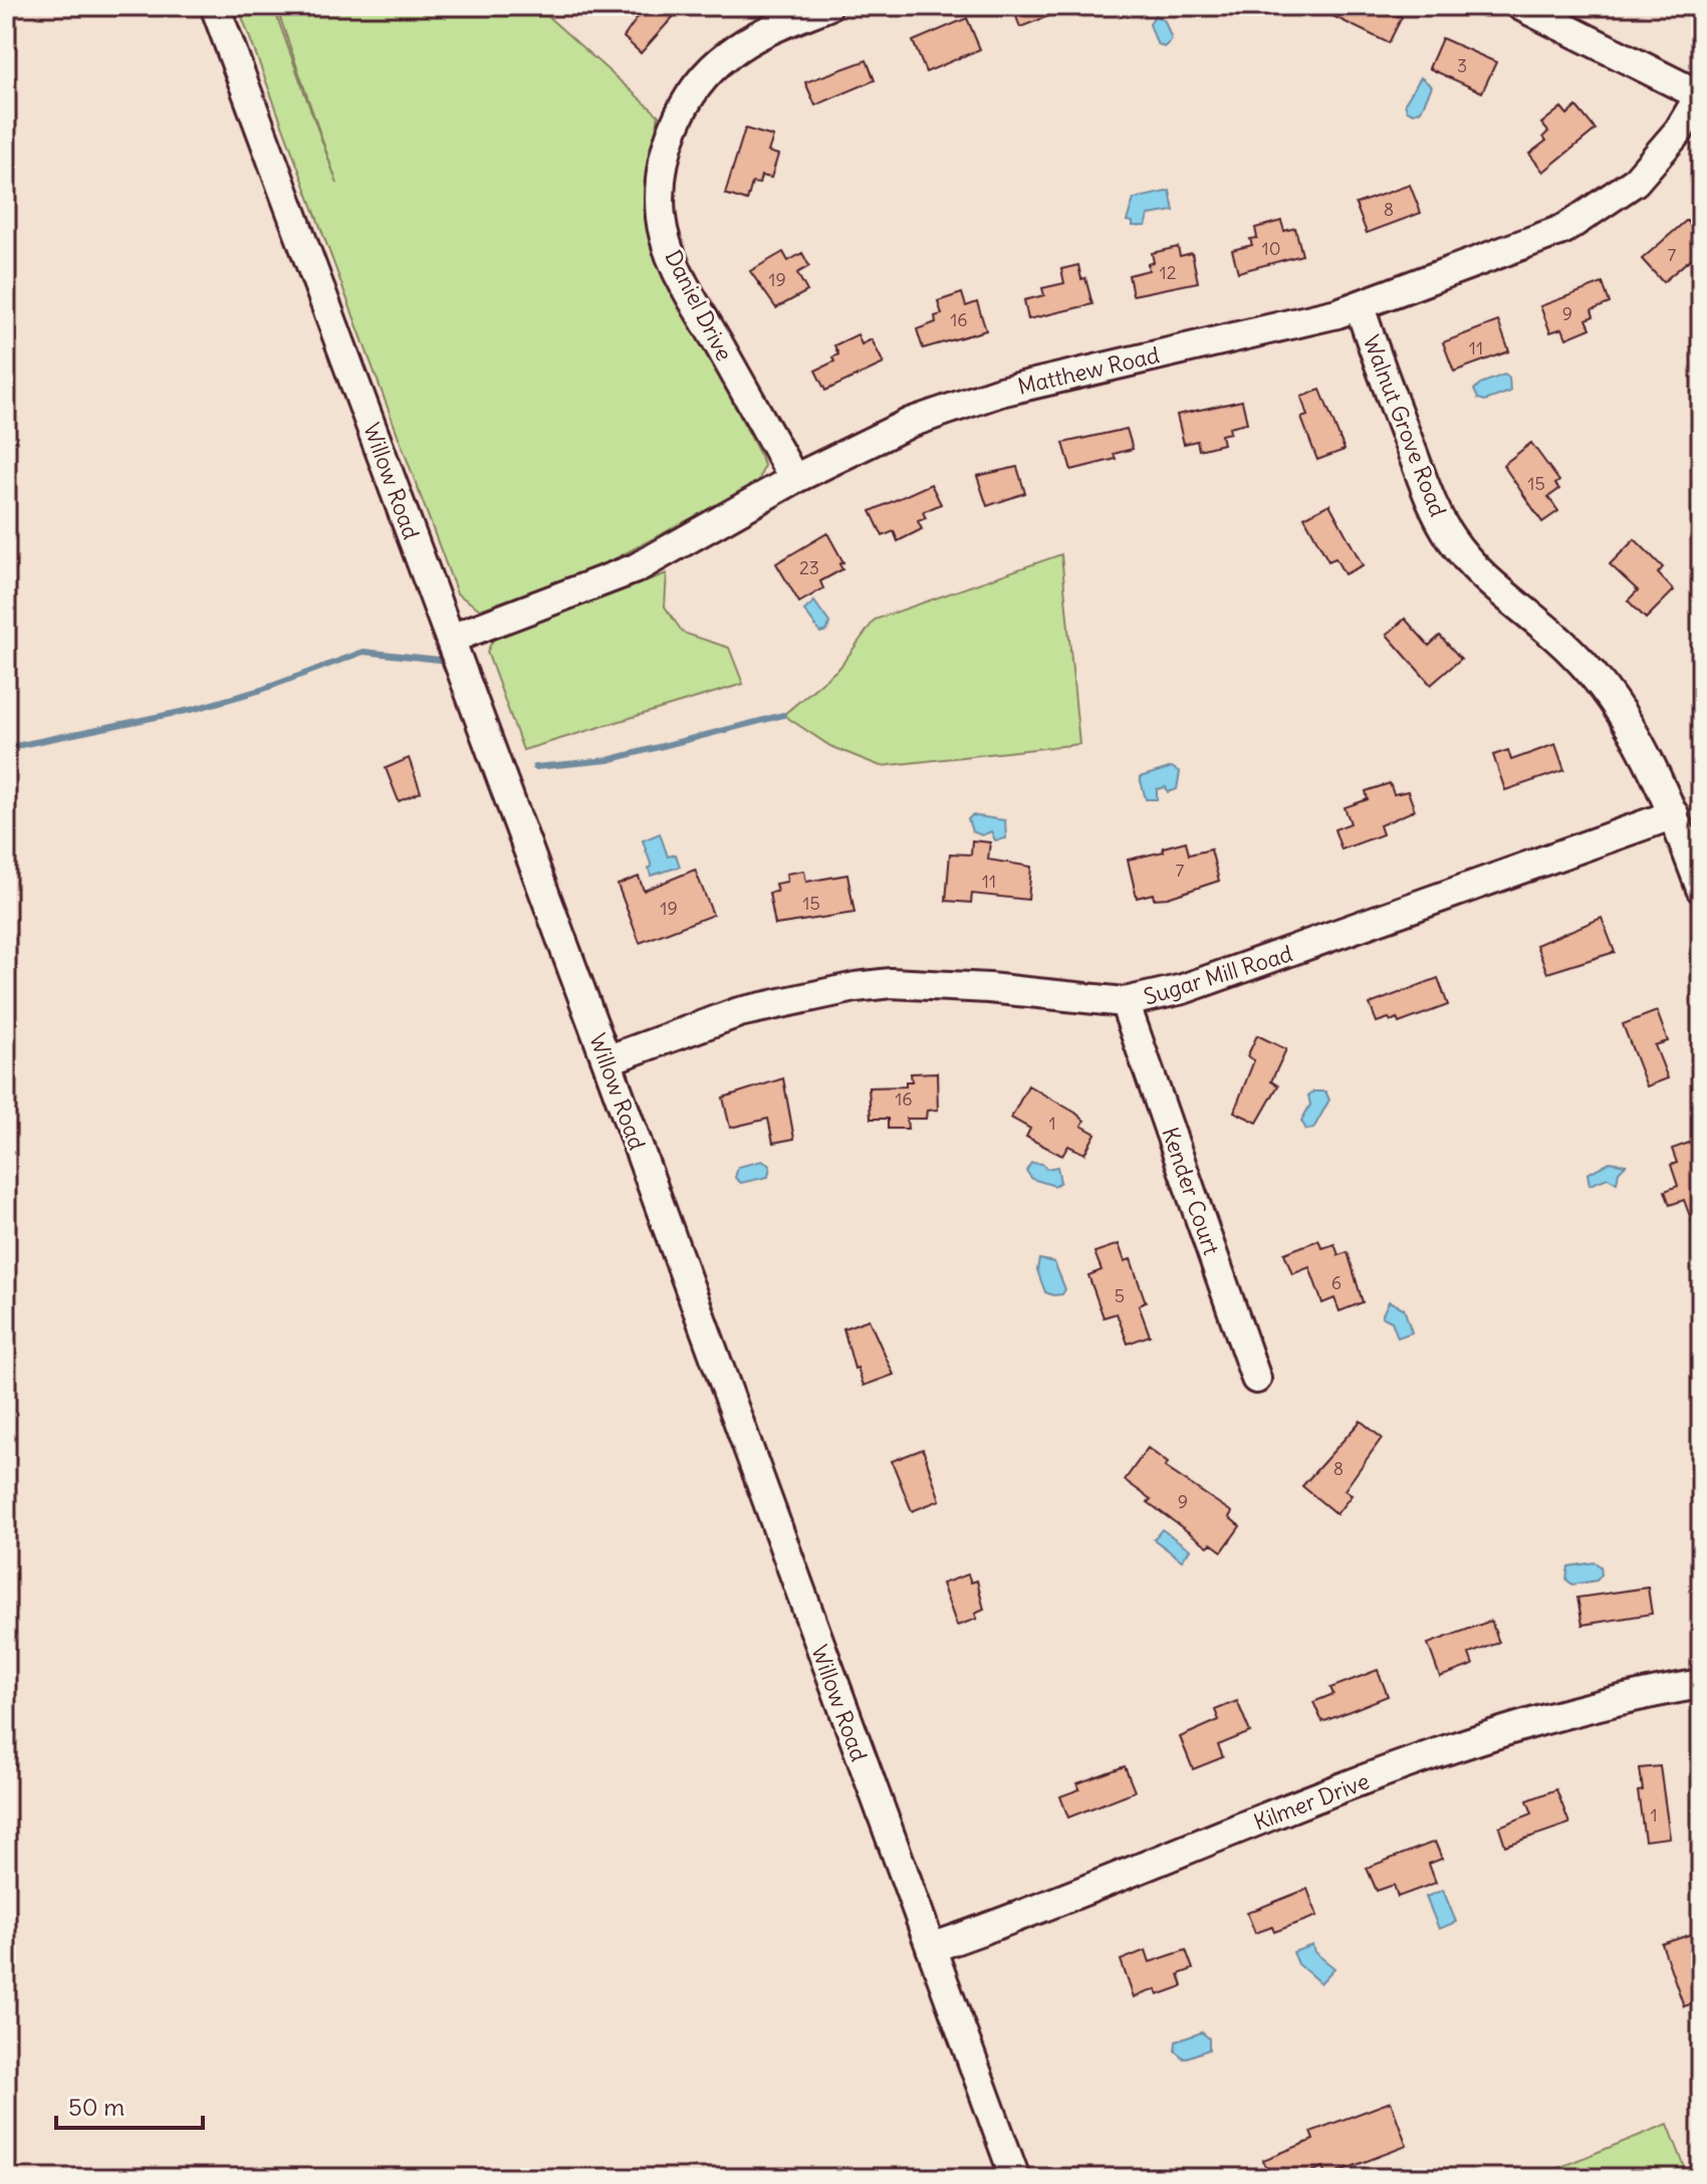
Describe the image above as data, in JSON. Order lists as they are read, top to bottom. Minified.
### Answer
{"streets":{"street":["Daniel Drive","Matthew Road","Walnut Grove Road","Willow Road","Sugar Mill Road","Kender Court","Kilmer Drive"]},"crossings":[["Daniel Drive","Matthew Road"],["Matthew Road","Walnut Grove Road"],["Matthew Road","Willow Road"],["Walnut Grove Road","Sugar Mill Road"],["Willow Road","Sugar Mill Road"],["Willow Road","Kilmer Drive"],["Sugar Mill Road","Kender Court"]],"house_numbers":["3","8","10","7","12","19","9","16","11","15","23","7","11","15","19","16","1","6","5","8","9","1"],"scale_bar":"50 m"}
